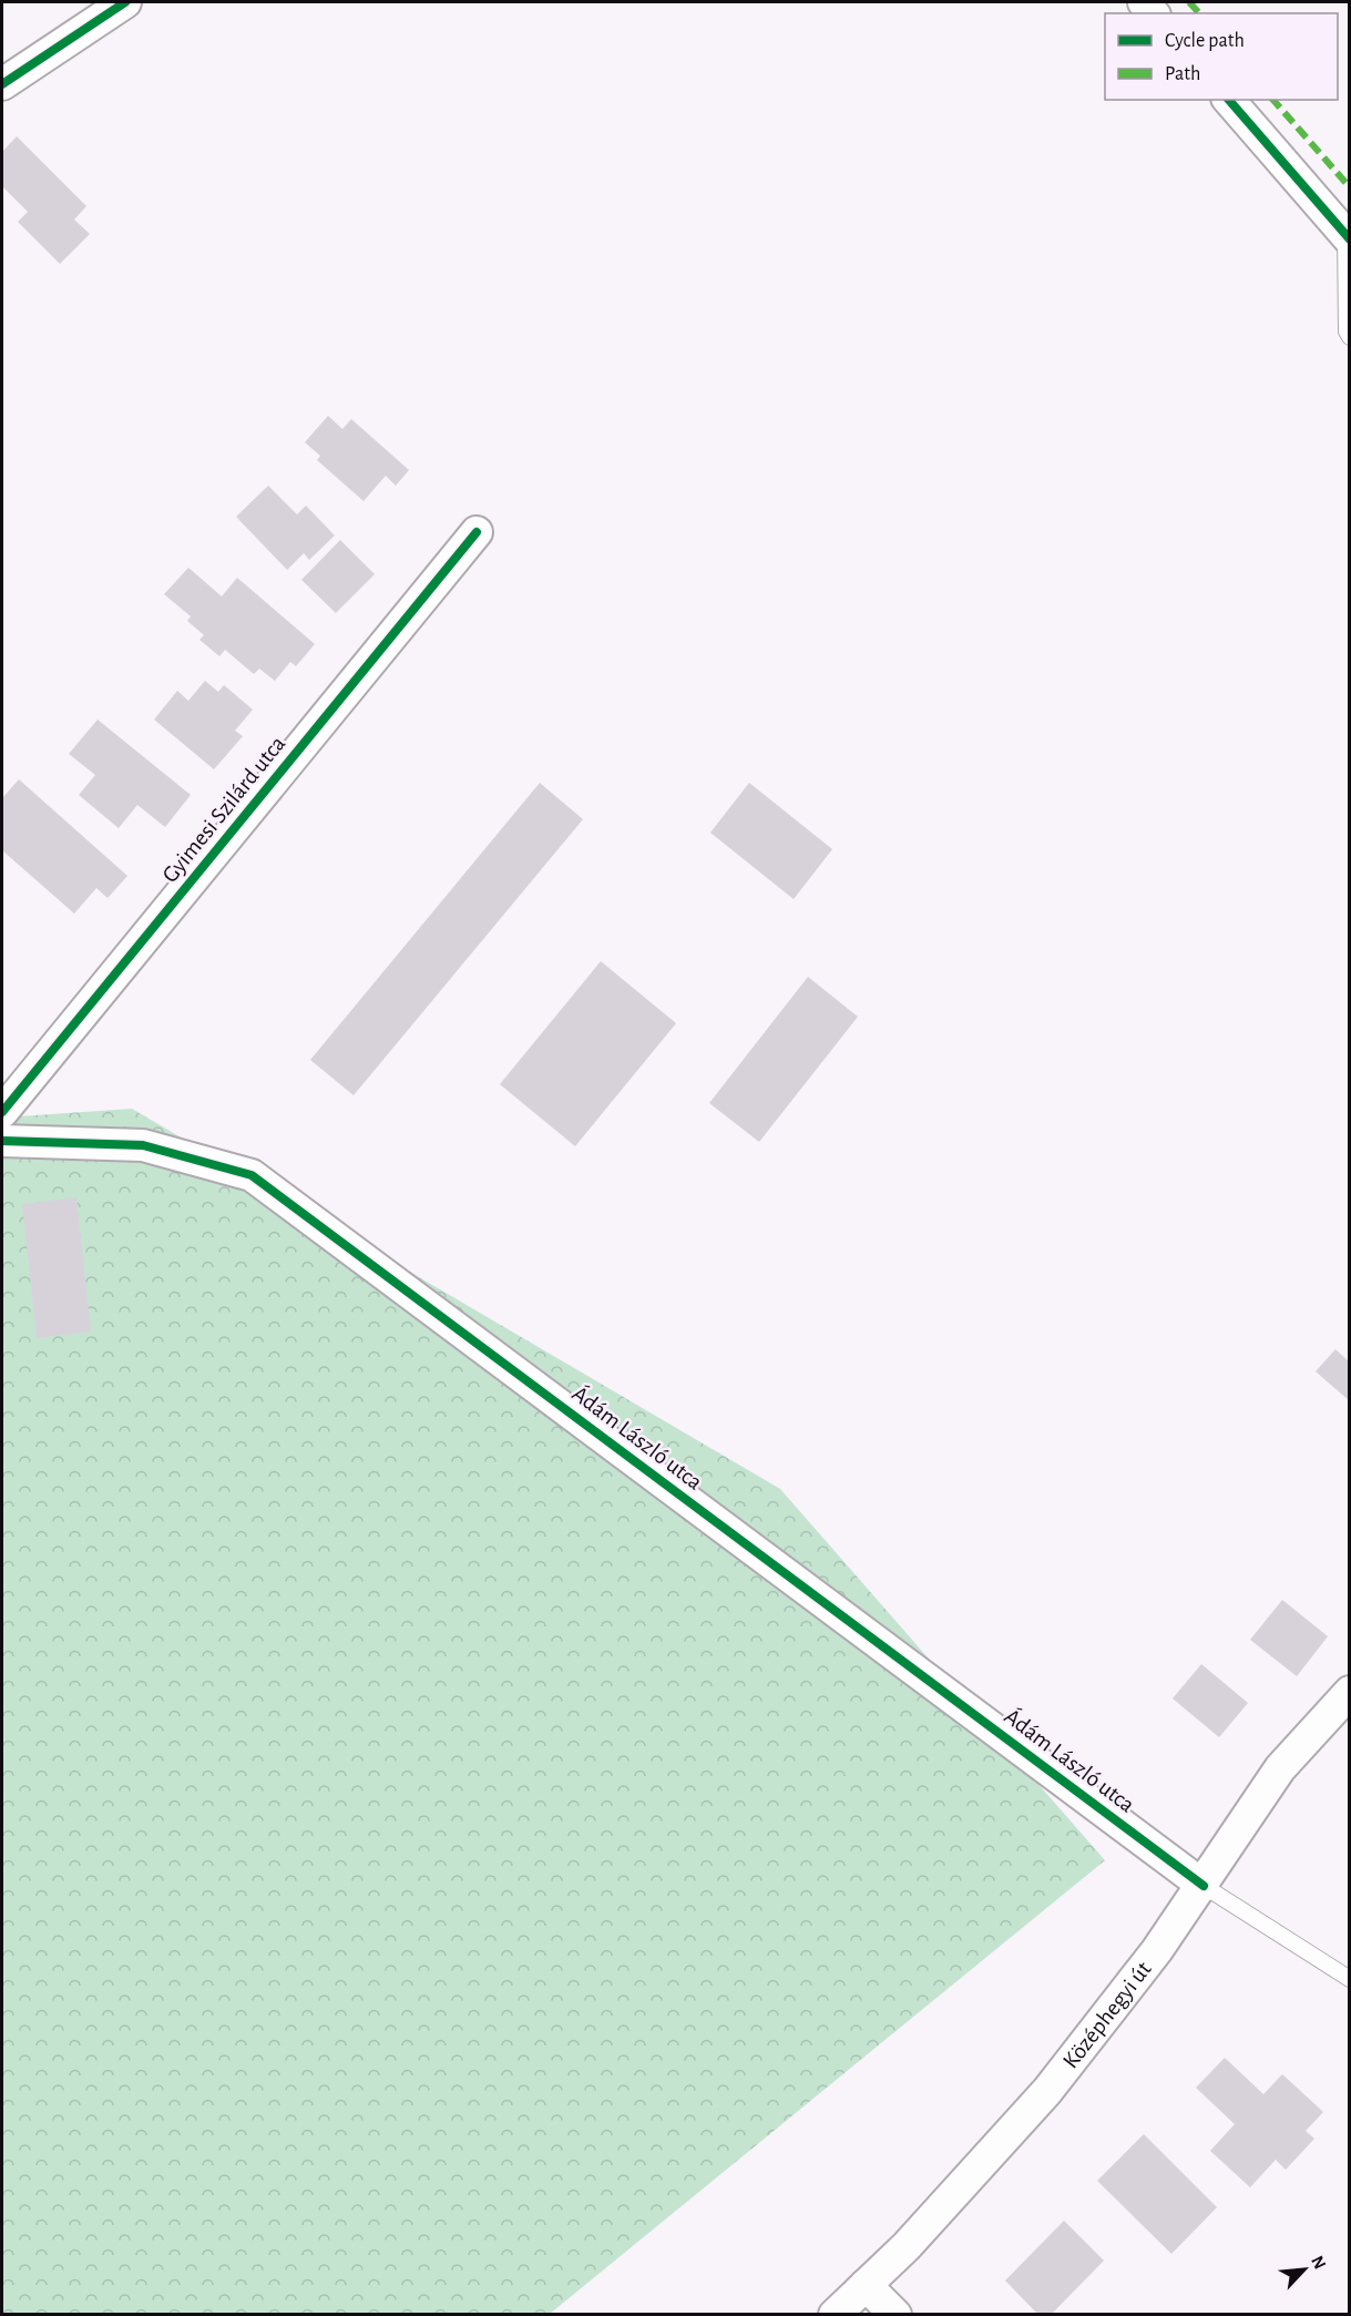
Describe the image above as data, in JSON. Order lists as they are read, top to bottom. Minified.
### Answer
{"streets":{"street":["Gyimesi Szilárd utca","Ádám László utca","Középhegyi út"]},"crossings":[["Ádám László utca","Középhegyi út"]],"legend":["Cycle path","Path"],"north":"top right"}
